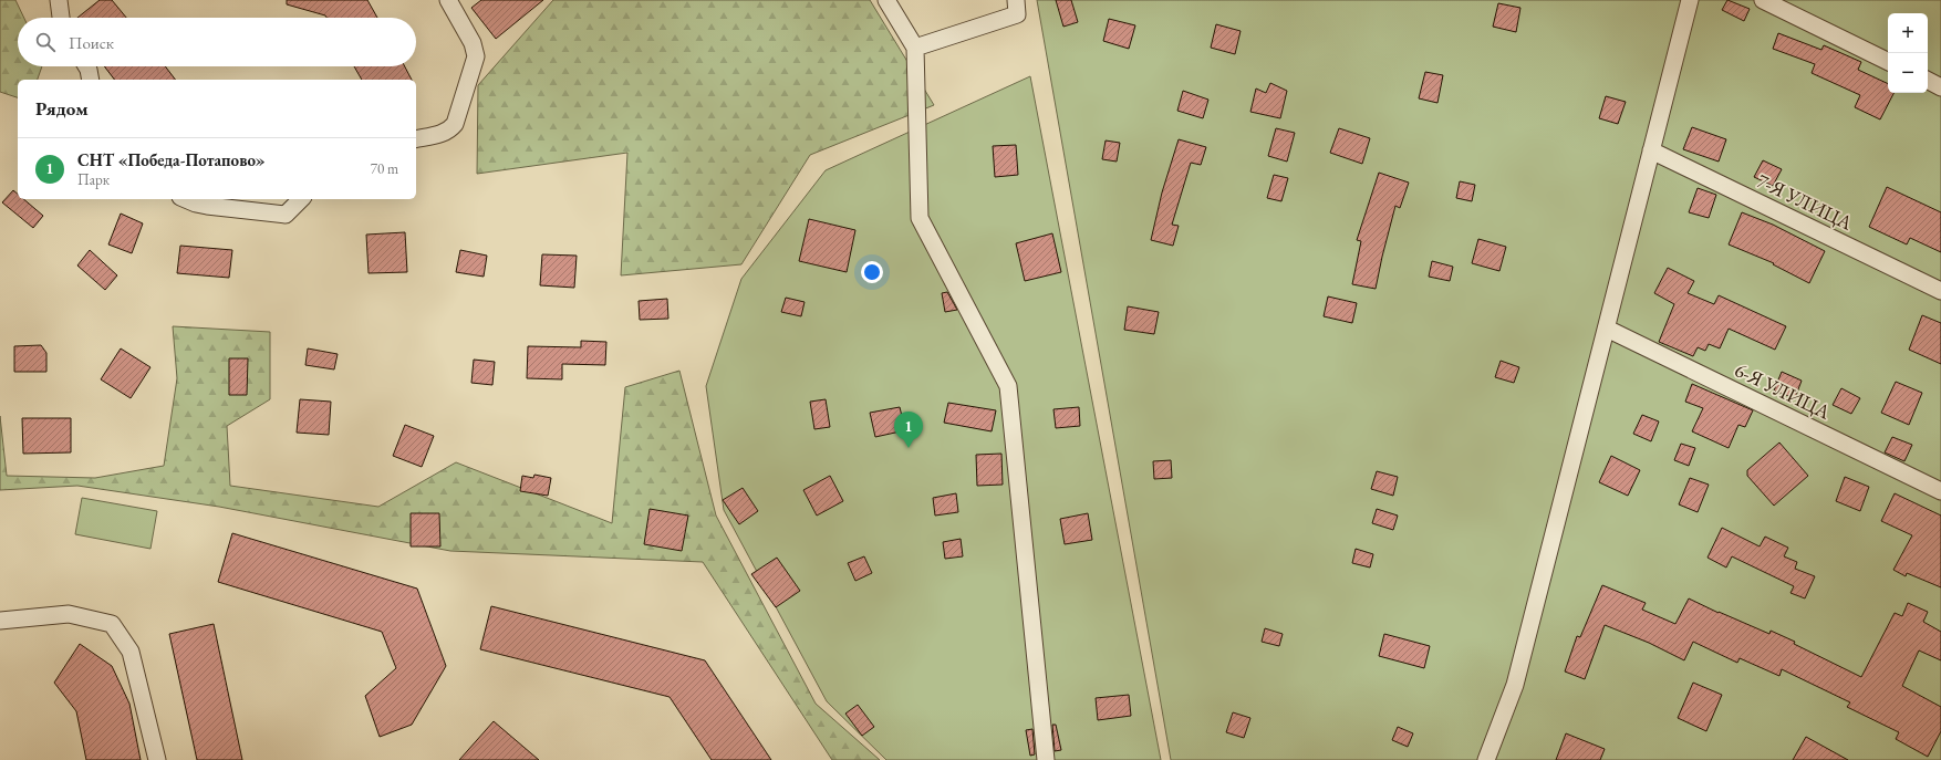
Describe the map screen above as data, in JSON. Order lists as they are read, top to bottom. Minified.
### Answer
{"streets":{"street":["7-Я УЛИЦА","6-Я УЛИЦА"]},"page":{"map_buttons":["+","−"],"search":"Поиск","heading":"Рядом","list":[{"mark":"1","name":"СНТ «Победа-Потапово»","note":"Парк","value":"70 m"}],"pins":"1"}}
